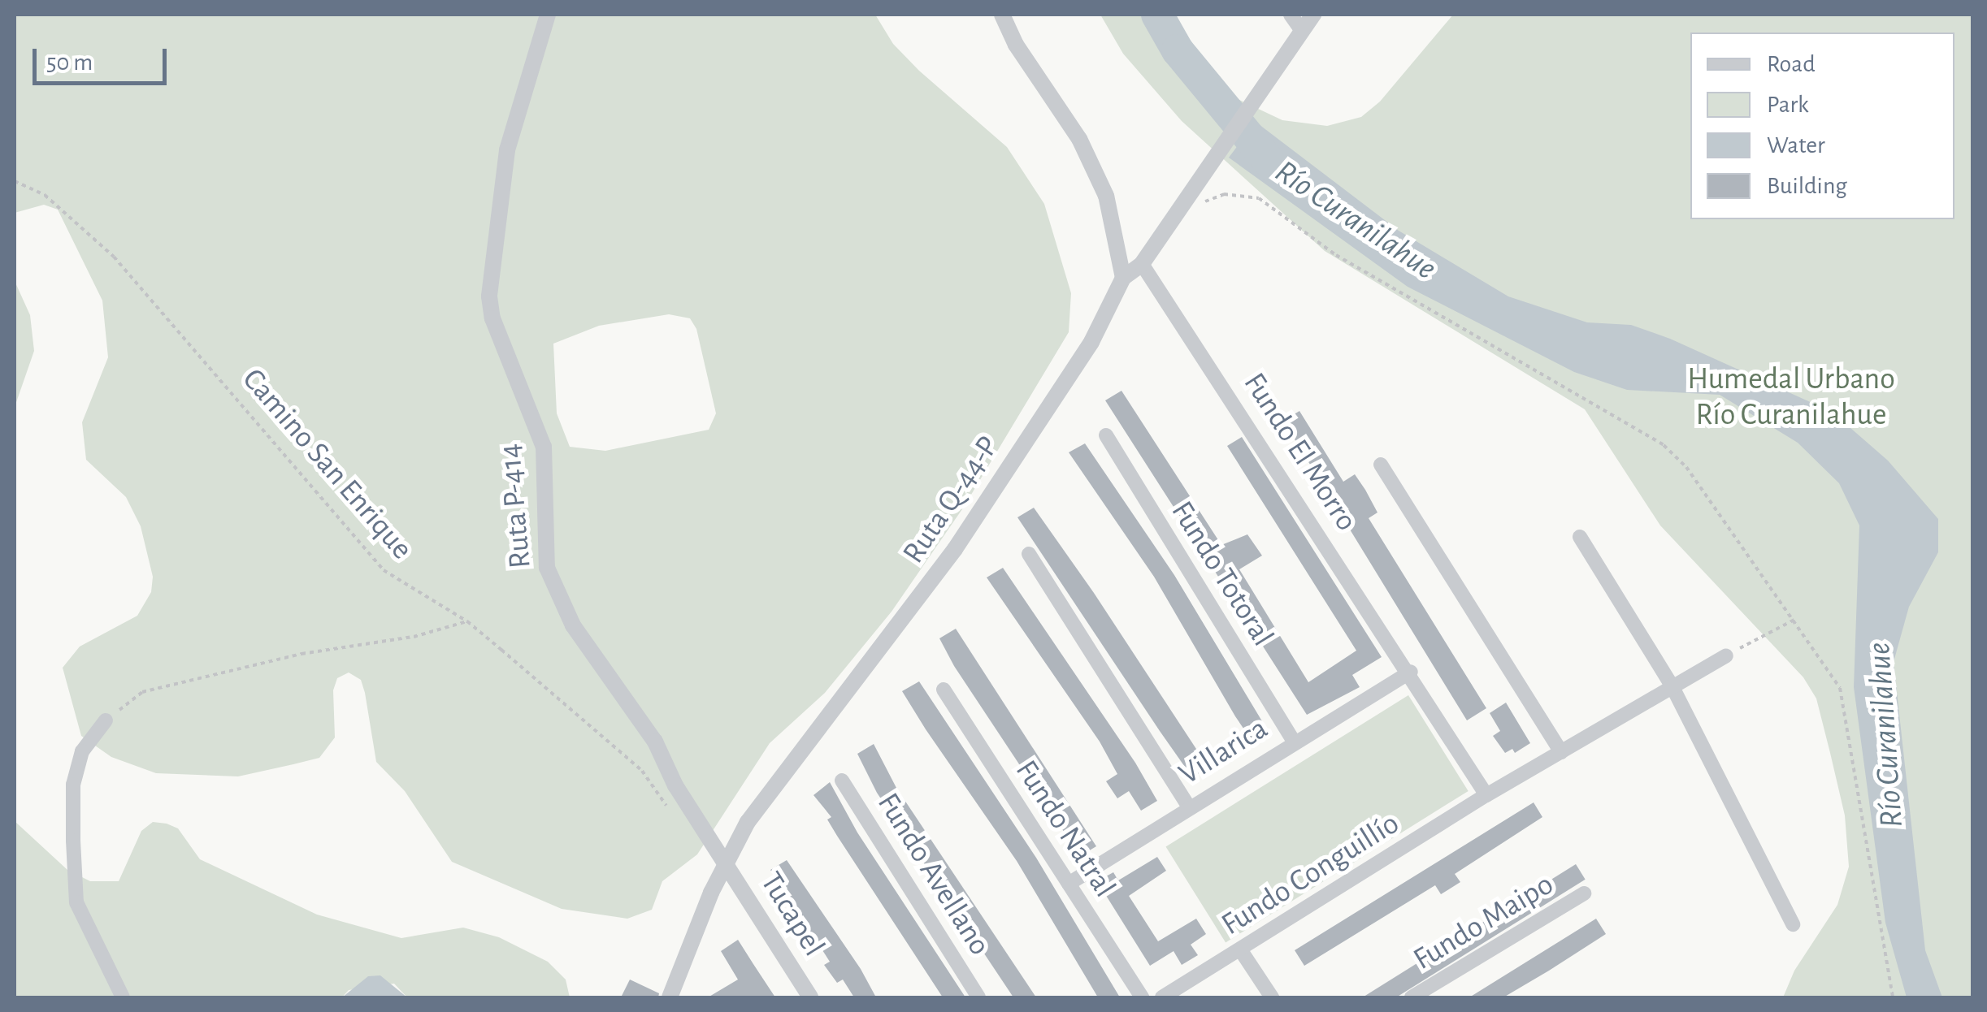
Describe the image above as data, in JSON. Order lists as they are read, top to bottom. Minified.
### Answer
{"streets":{"street":["Fundo El Morro","Ruta Q-44-P","Ruta P-414","Fundo Totoral","Villarica","Fundo Natral","Fundo Avellano","Fundo Conguillío","Tucapel","Fundo Maipo"],"path":["Camino San Enrique"]},"crossings":[["Fundo El Morro","Villarica"],["Ruta Q-44-P","Ruta P-414"],["Ruta Q-44-P","Tucapel"],["Ruta P-414","Tucapel"],["Fundo Totoral","Villarica"],["Villarica","Fundo Natral"]],"water":["Río Curanilahue"],"parks":["Humedal Urbano Río Curanilahue"],"legend":["Road","Park","Water","Building"],"scale_bar":"50 m"}
